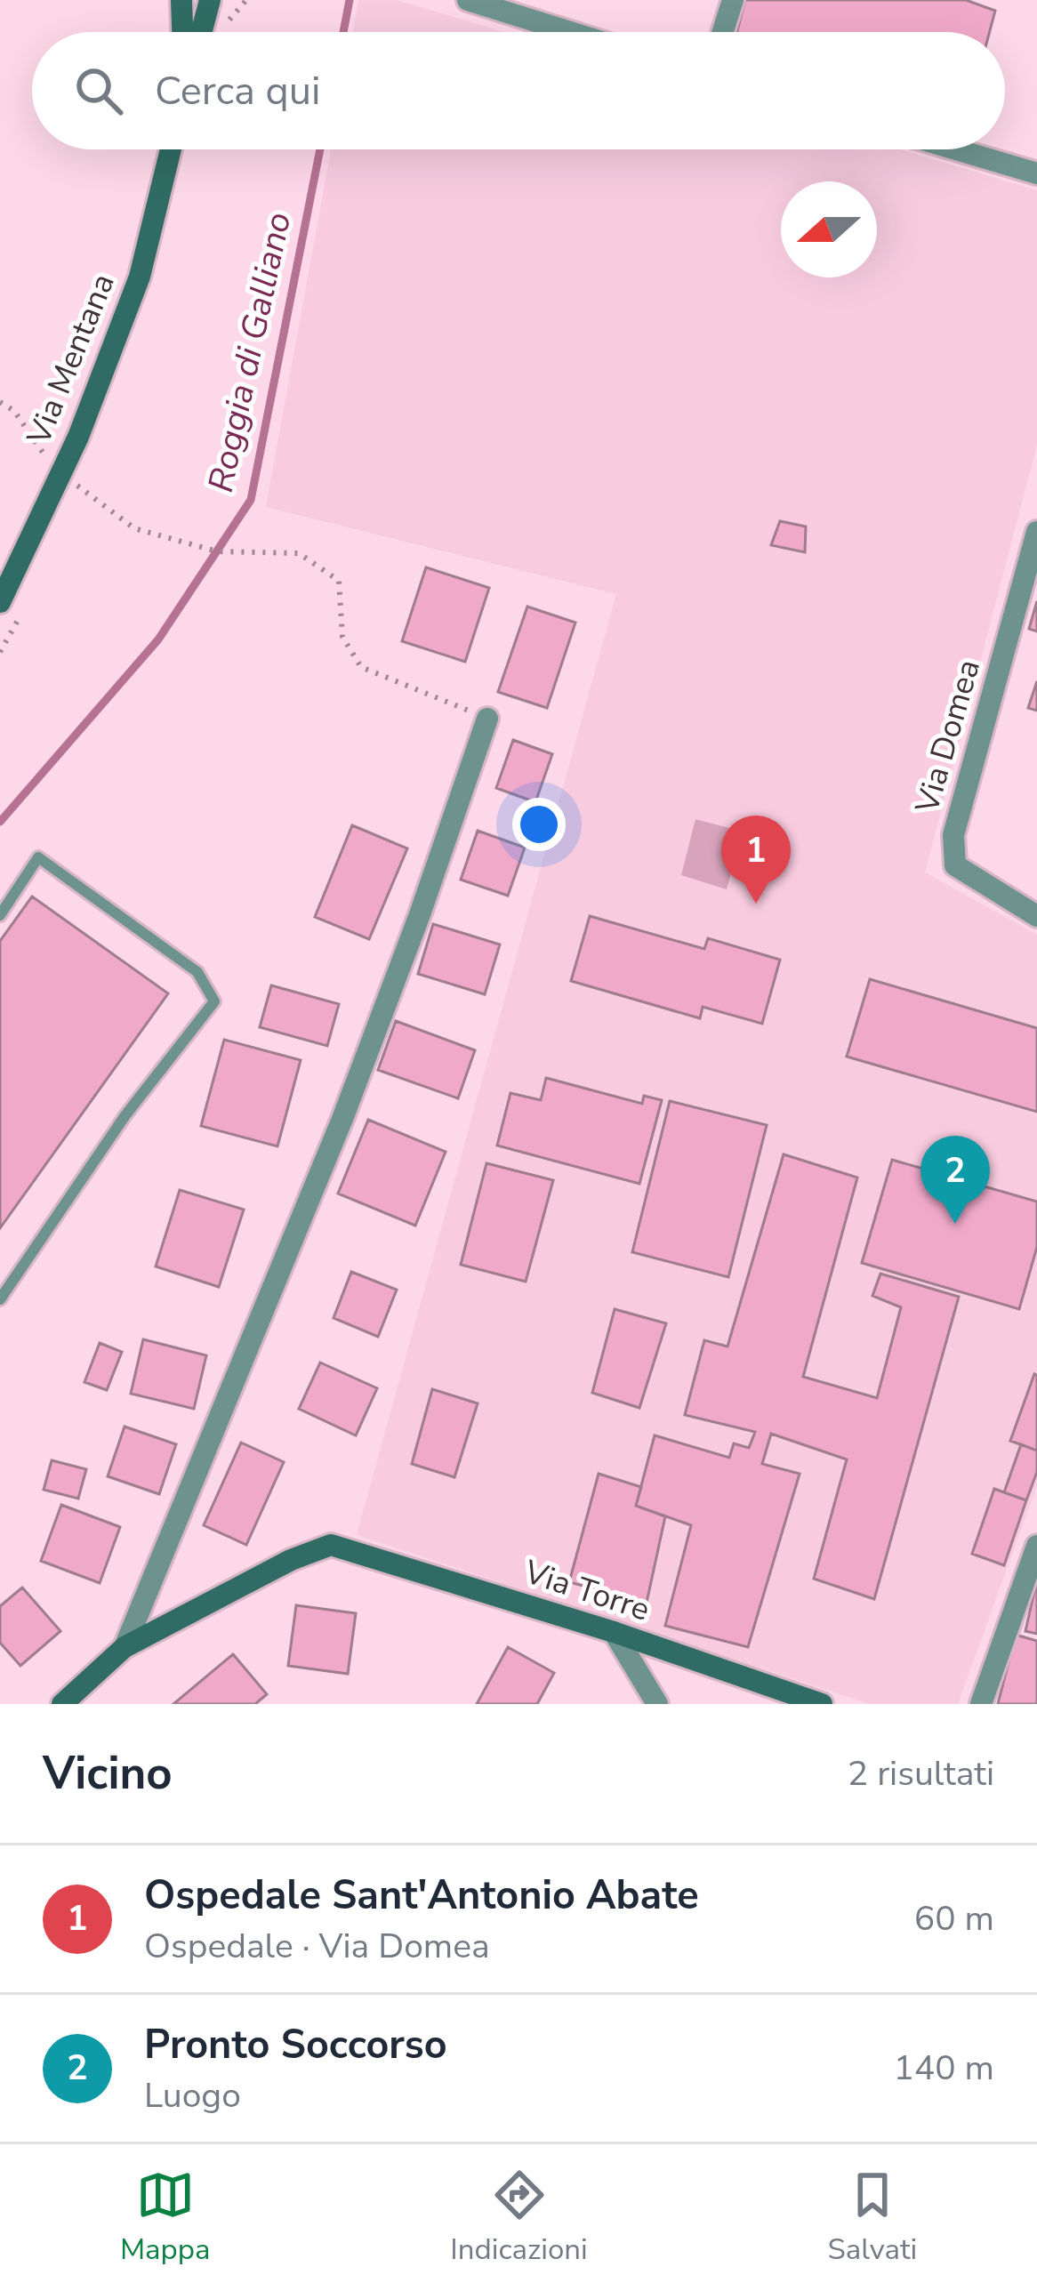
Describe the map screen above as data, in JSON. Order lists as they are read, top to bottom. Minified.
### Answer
{"streets":{"street":["Via Mentana","Via Domea","Via Torre"]},"water":["Roggia di Galliano"],"north":"left","page":{"search":"Cerca qui","pins":["1","2"],"heading":["Vicino","2 risultati"],"list":[{"mark":"1","name":"Ospedale Sant'Antonio Abate","note":"Ospedale · Via Domea","value":"60 m"},{"mark":"2","name":"Pronto Soccorso","note":"Luogo","value":"140 m"}],"nav":["Mappa","Indicazioni","Salvati"]}}
